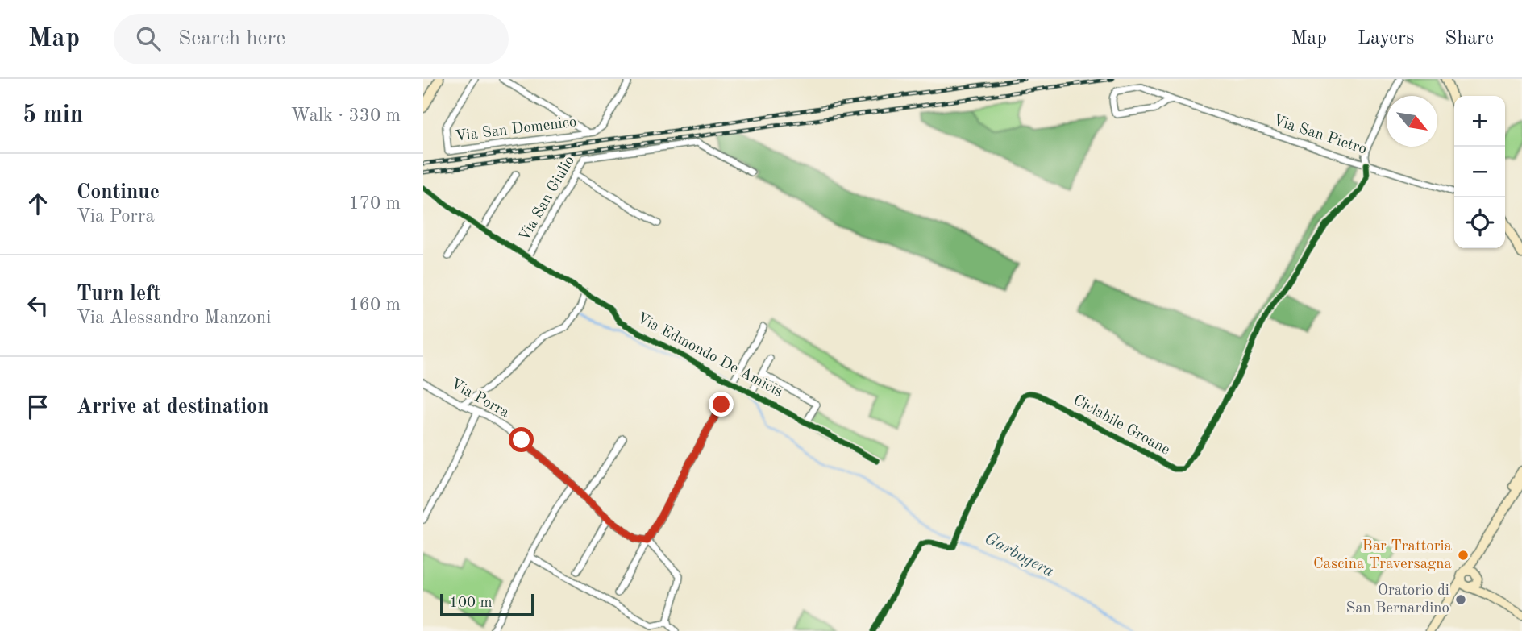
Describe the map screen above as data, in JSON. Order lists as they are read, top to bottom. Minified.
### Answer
{"streets":{"street":["Via San Domenico","Via San Pietro","Via San Giulio","Via Edmondo De Amicis","Via Porra"],"cycle path":["Ciclabile Groane"]},"crossings":[["Via San Giulio","Via Edmondo De Amicis"]],"water":["Garbogera"],"places":["Bar Trattoria Cascina Traversagna","Oratorio di San Bernardino"],"scale_bar":"100 m","north":"bottom right","page":{"header":"Map","search":"Search here","nav":["Map","Layers","Share"],"heading":["5 min","Walk · 330 m"],"map_buttons":["+","−"],"list":[["Continue","Via Porra","170 m"],["Turn left","Via Alessandro Manzoni","160 m"],"Arrive at destination"],"scale":"100 m"}}
